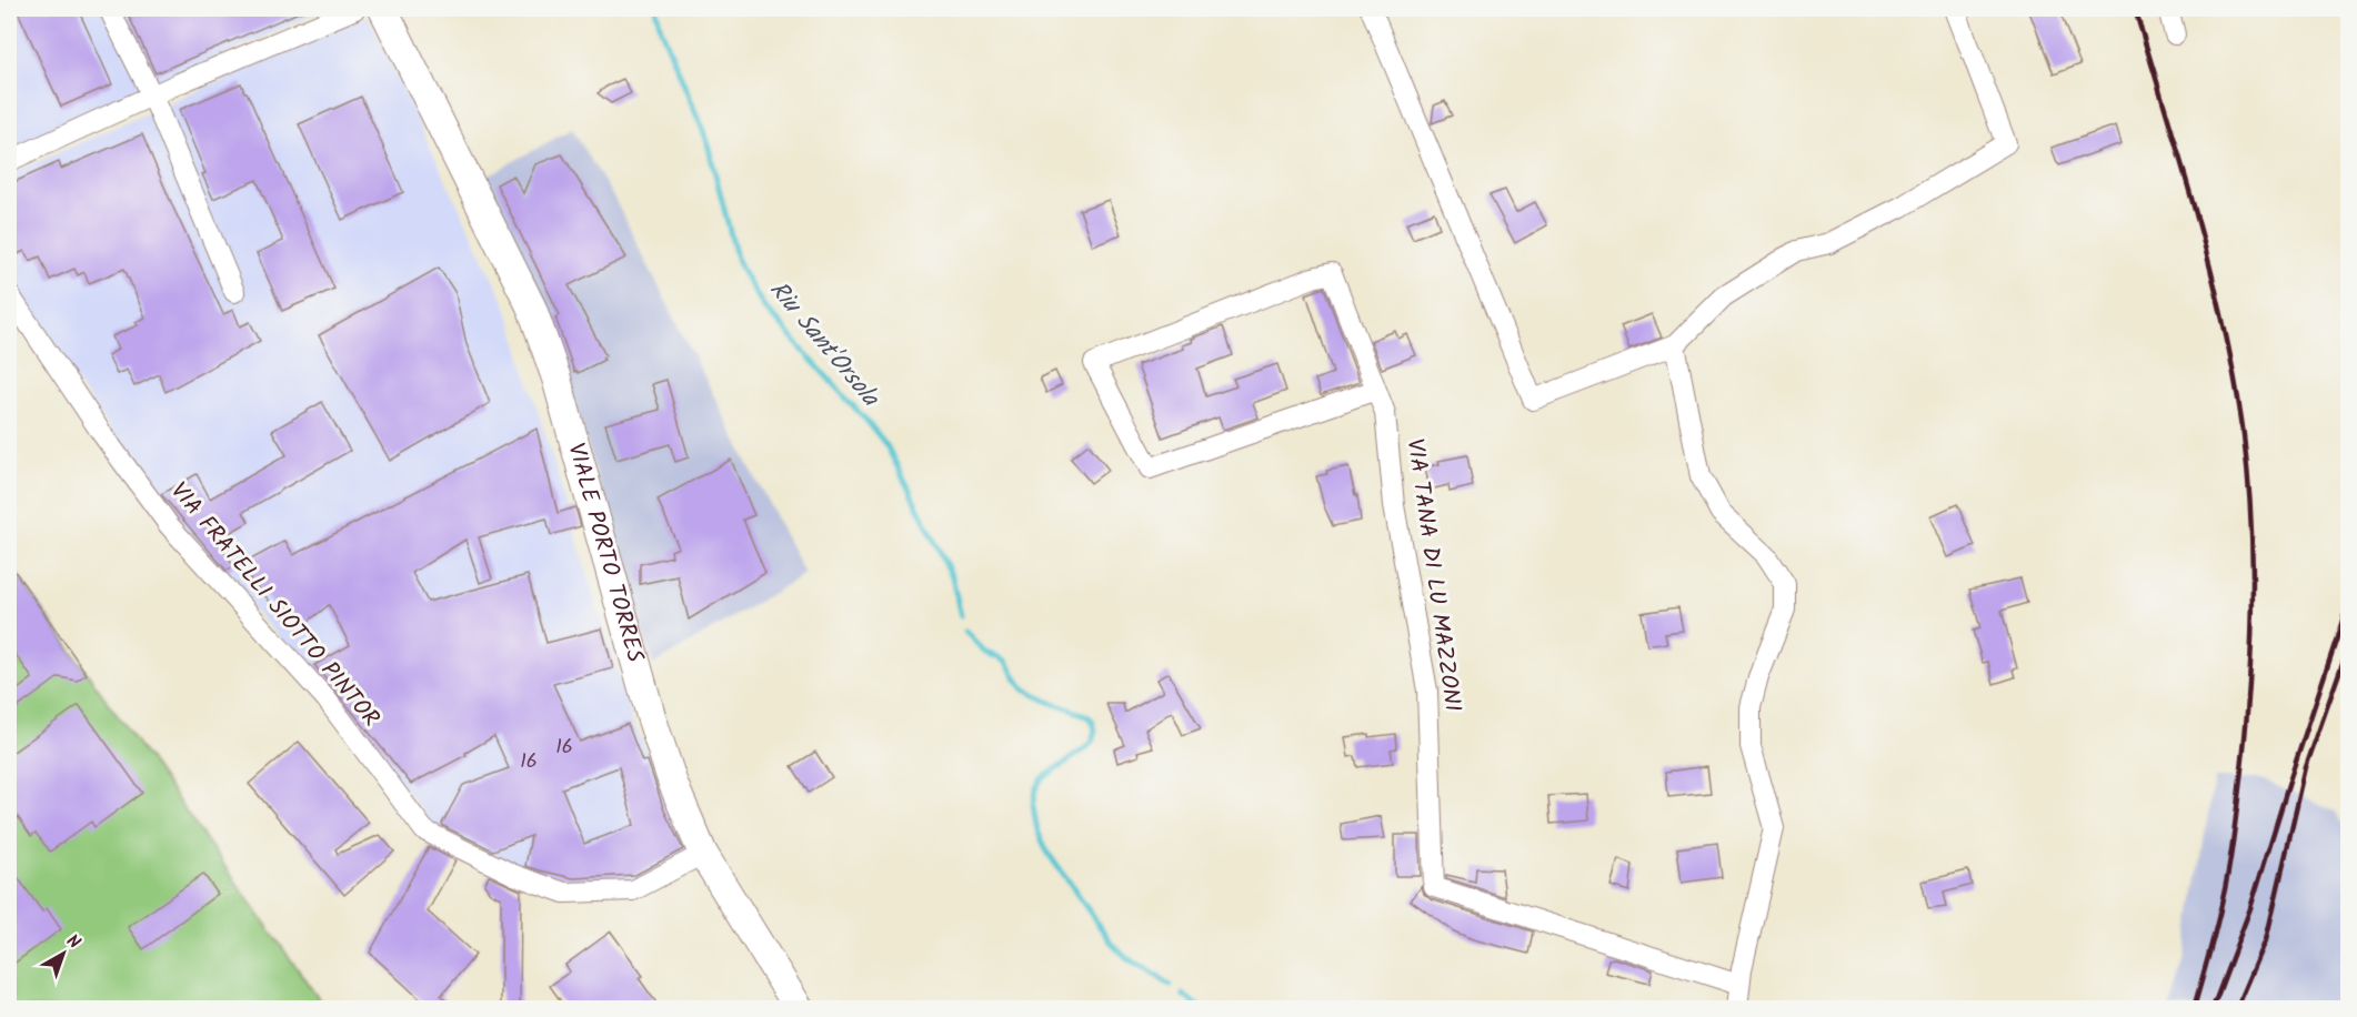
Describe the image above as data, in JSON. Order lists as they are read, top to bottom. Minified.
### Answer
{"streets":{"main road":["VIALE PORTO TORRES"],"street":["VIA TANA DI LU MAZZONI","VIA FRATELLI SIOTTO PINTOR"]},"crossings":[["VIALE PORTO TORRES","VIA FRATELLI SIOTTO PINTOR"]],"water":["Riu Sant'Orsola"],"house_numbers":["16","16"],"north":"top right"}
